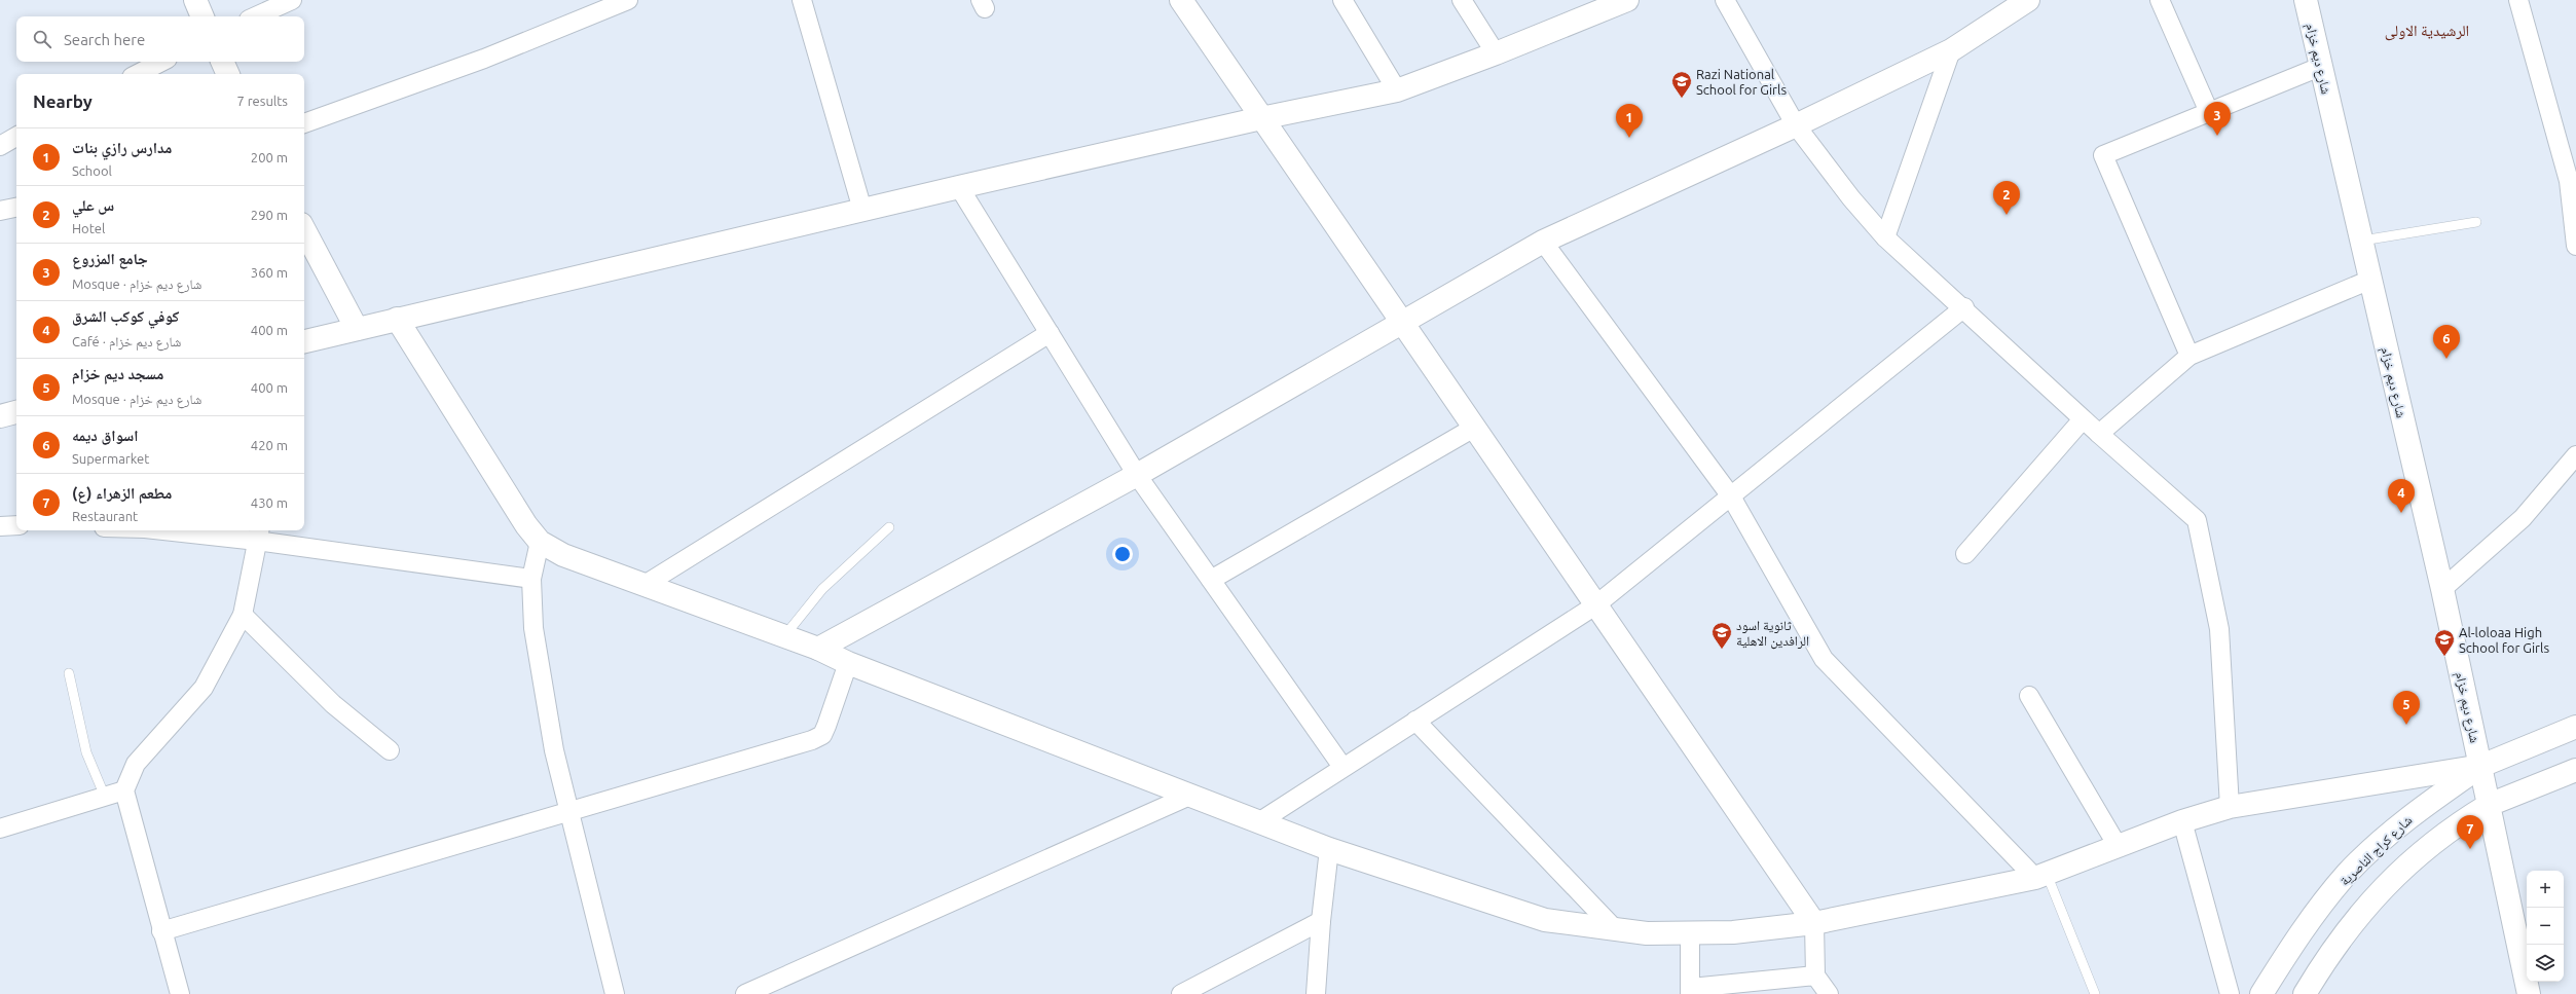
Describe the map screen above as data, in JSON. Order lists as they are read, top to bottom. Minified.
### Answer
{"streets":{"street":["شارع ديم خزام","شارع كراج الناصرية"]},"crossings":[["شارع ديم خزام","شارع كراج الناصرية"]],"districts":["الرشيدية الاولى"],"places":{"school or university":["Razi National School for Girls","ثانوية اسود الرافدين الاهلية","Al-loloaa High School for Girls"]},"page":{"search":"Search here","heading":["Nearby","7 results"],"pins":["3","1","2","6","4","5","7"],"list":[{"mark":"1","name":"مدارس رازي بنات","note":"School","value":"200 m"},{"mark":"2","name":"س علي","note":"Hotel","value":"290 m"},{"mark":"3","name":"جامع المزروع","note":"Mosque · شارع ديم خزام","value":"360 m"},{"mark":"4","name":"كوفي كوكب الشرق","note":"Café · شارع ديم خزام","value":"400 m"},{"mark":"5","name":"مسجد ديم خزام","note":"Mosque · شارع ديم خزام","value":"400 m"},{"mark":"6","name":"اسواق ديمه","note":"Supermarket","value":"420 m"},{"mark":"7","name":"مطعم الزهراء (ع)","note":"Restaurant","value":"430 m"}],"map_buttons":["+","−"]}}
